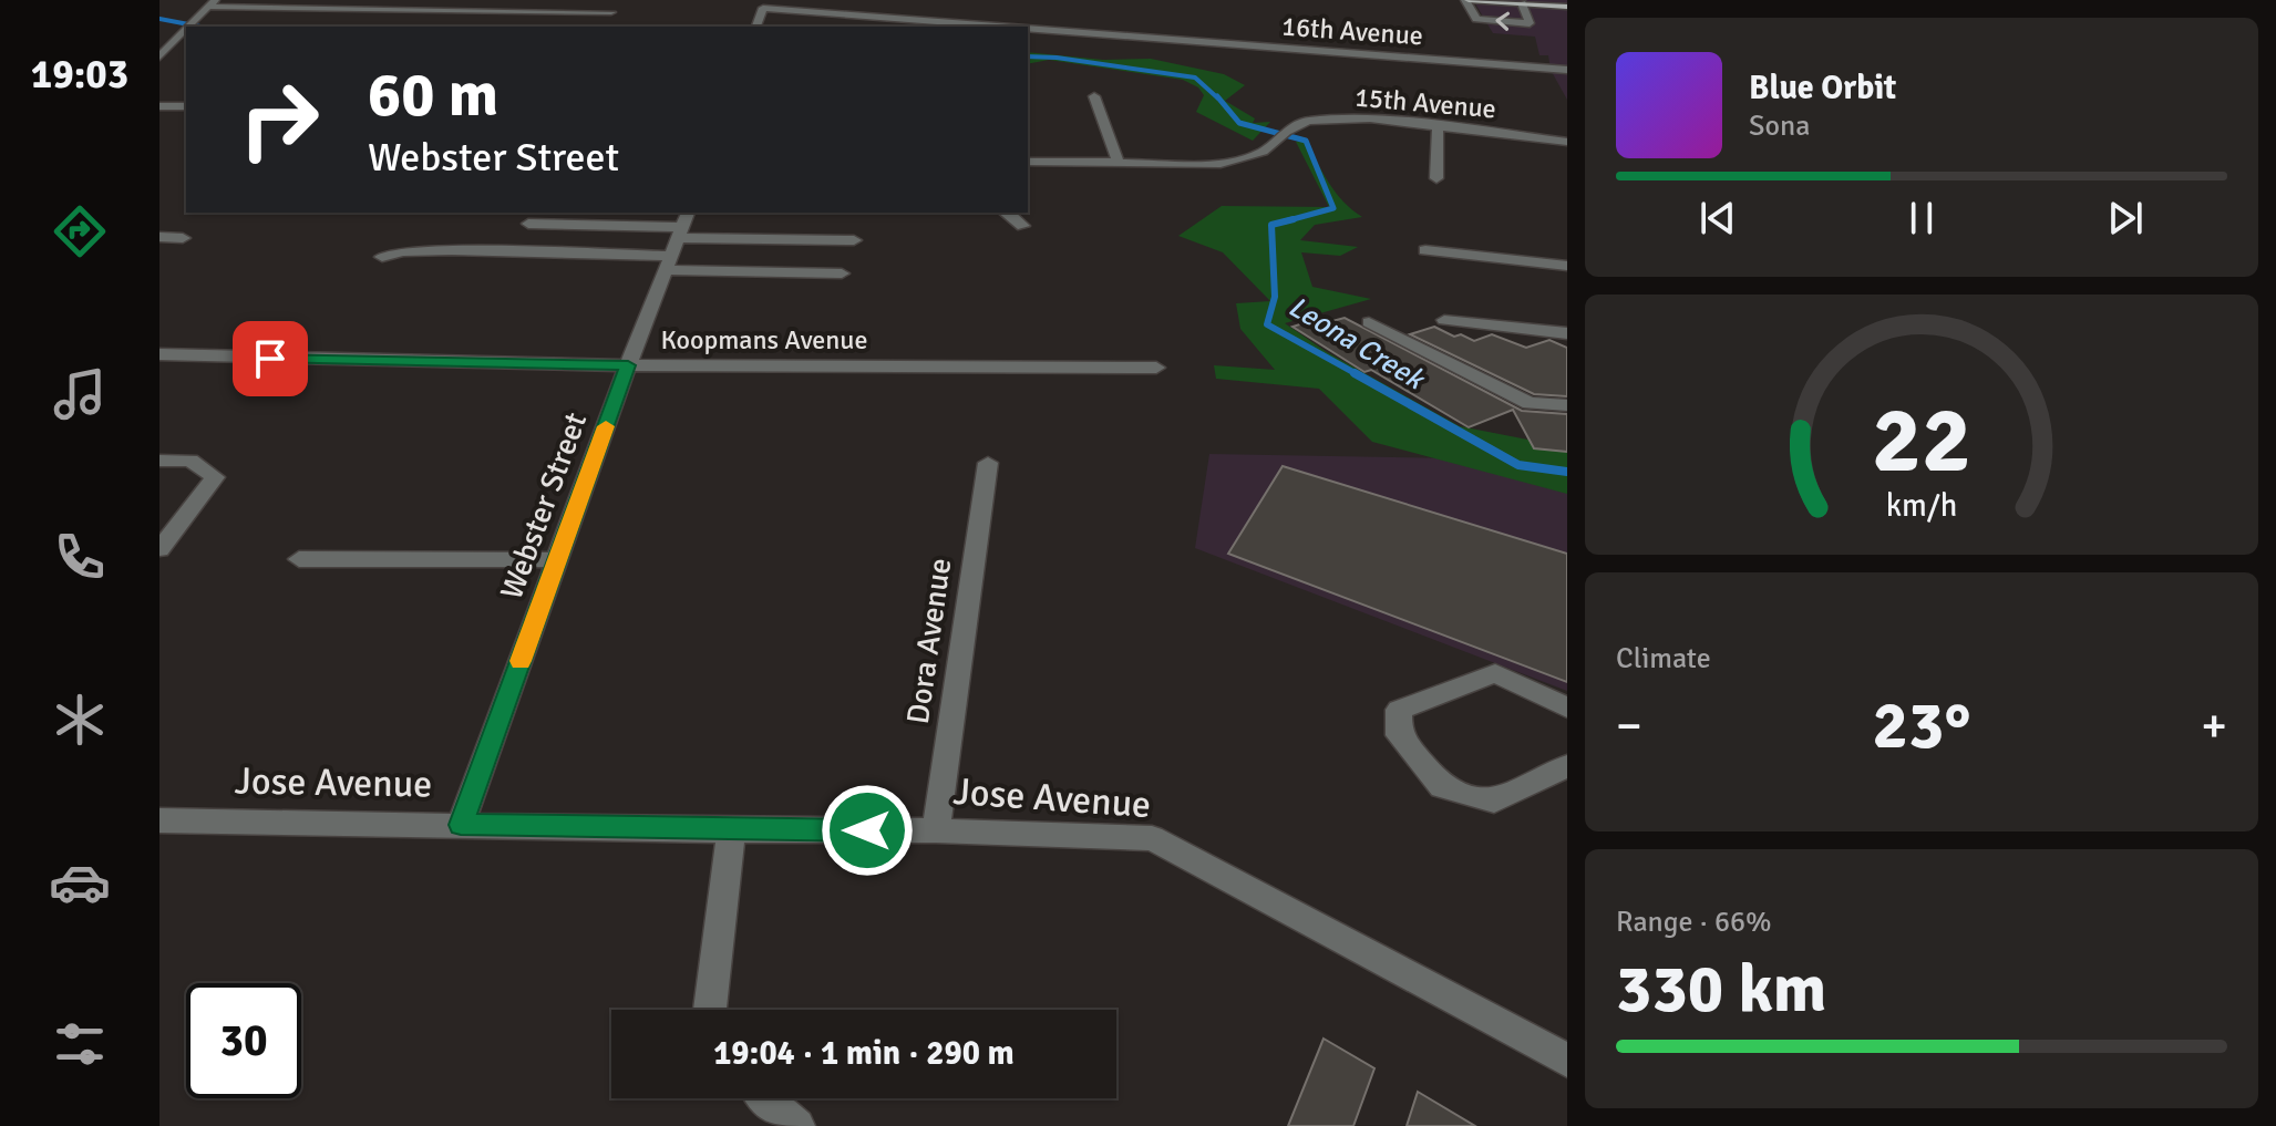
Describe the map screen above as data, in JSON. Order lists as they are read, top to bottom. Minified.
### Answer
{"streets":{"street":["16th Avenue","15th Avenue","Koopmans Avenue","Webster Street","Dora Avenue","Jose Avenue"]},"crossings":[["Koopmans Avenue","Webster Street"],["Webster Street","Jose Avenue"],["Dora Avenue","Jose Avenue"]],"water":["Leona Creek"],"page":{"tabs":"19:03","turn":["60 m","Webster Street"],"song":["Blue Orbit","Sona"],"tile":["Climate",["Range · 66%","330 km"]],"heat":["−","23°","+"],"limit":"30","trip":"19:04 · 1 min · 290 m","gauge":["22","km/h"]}}
